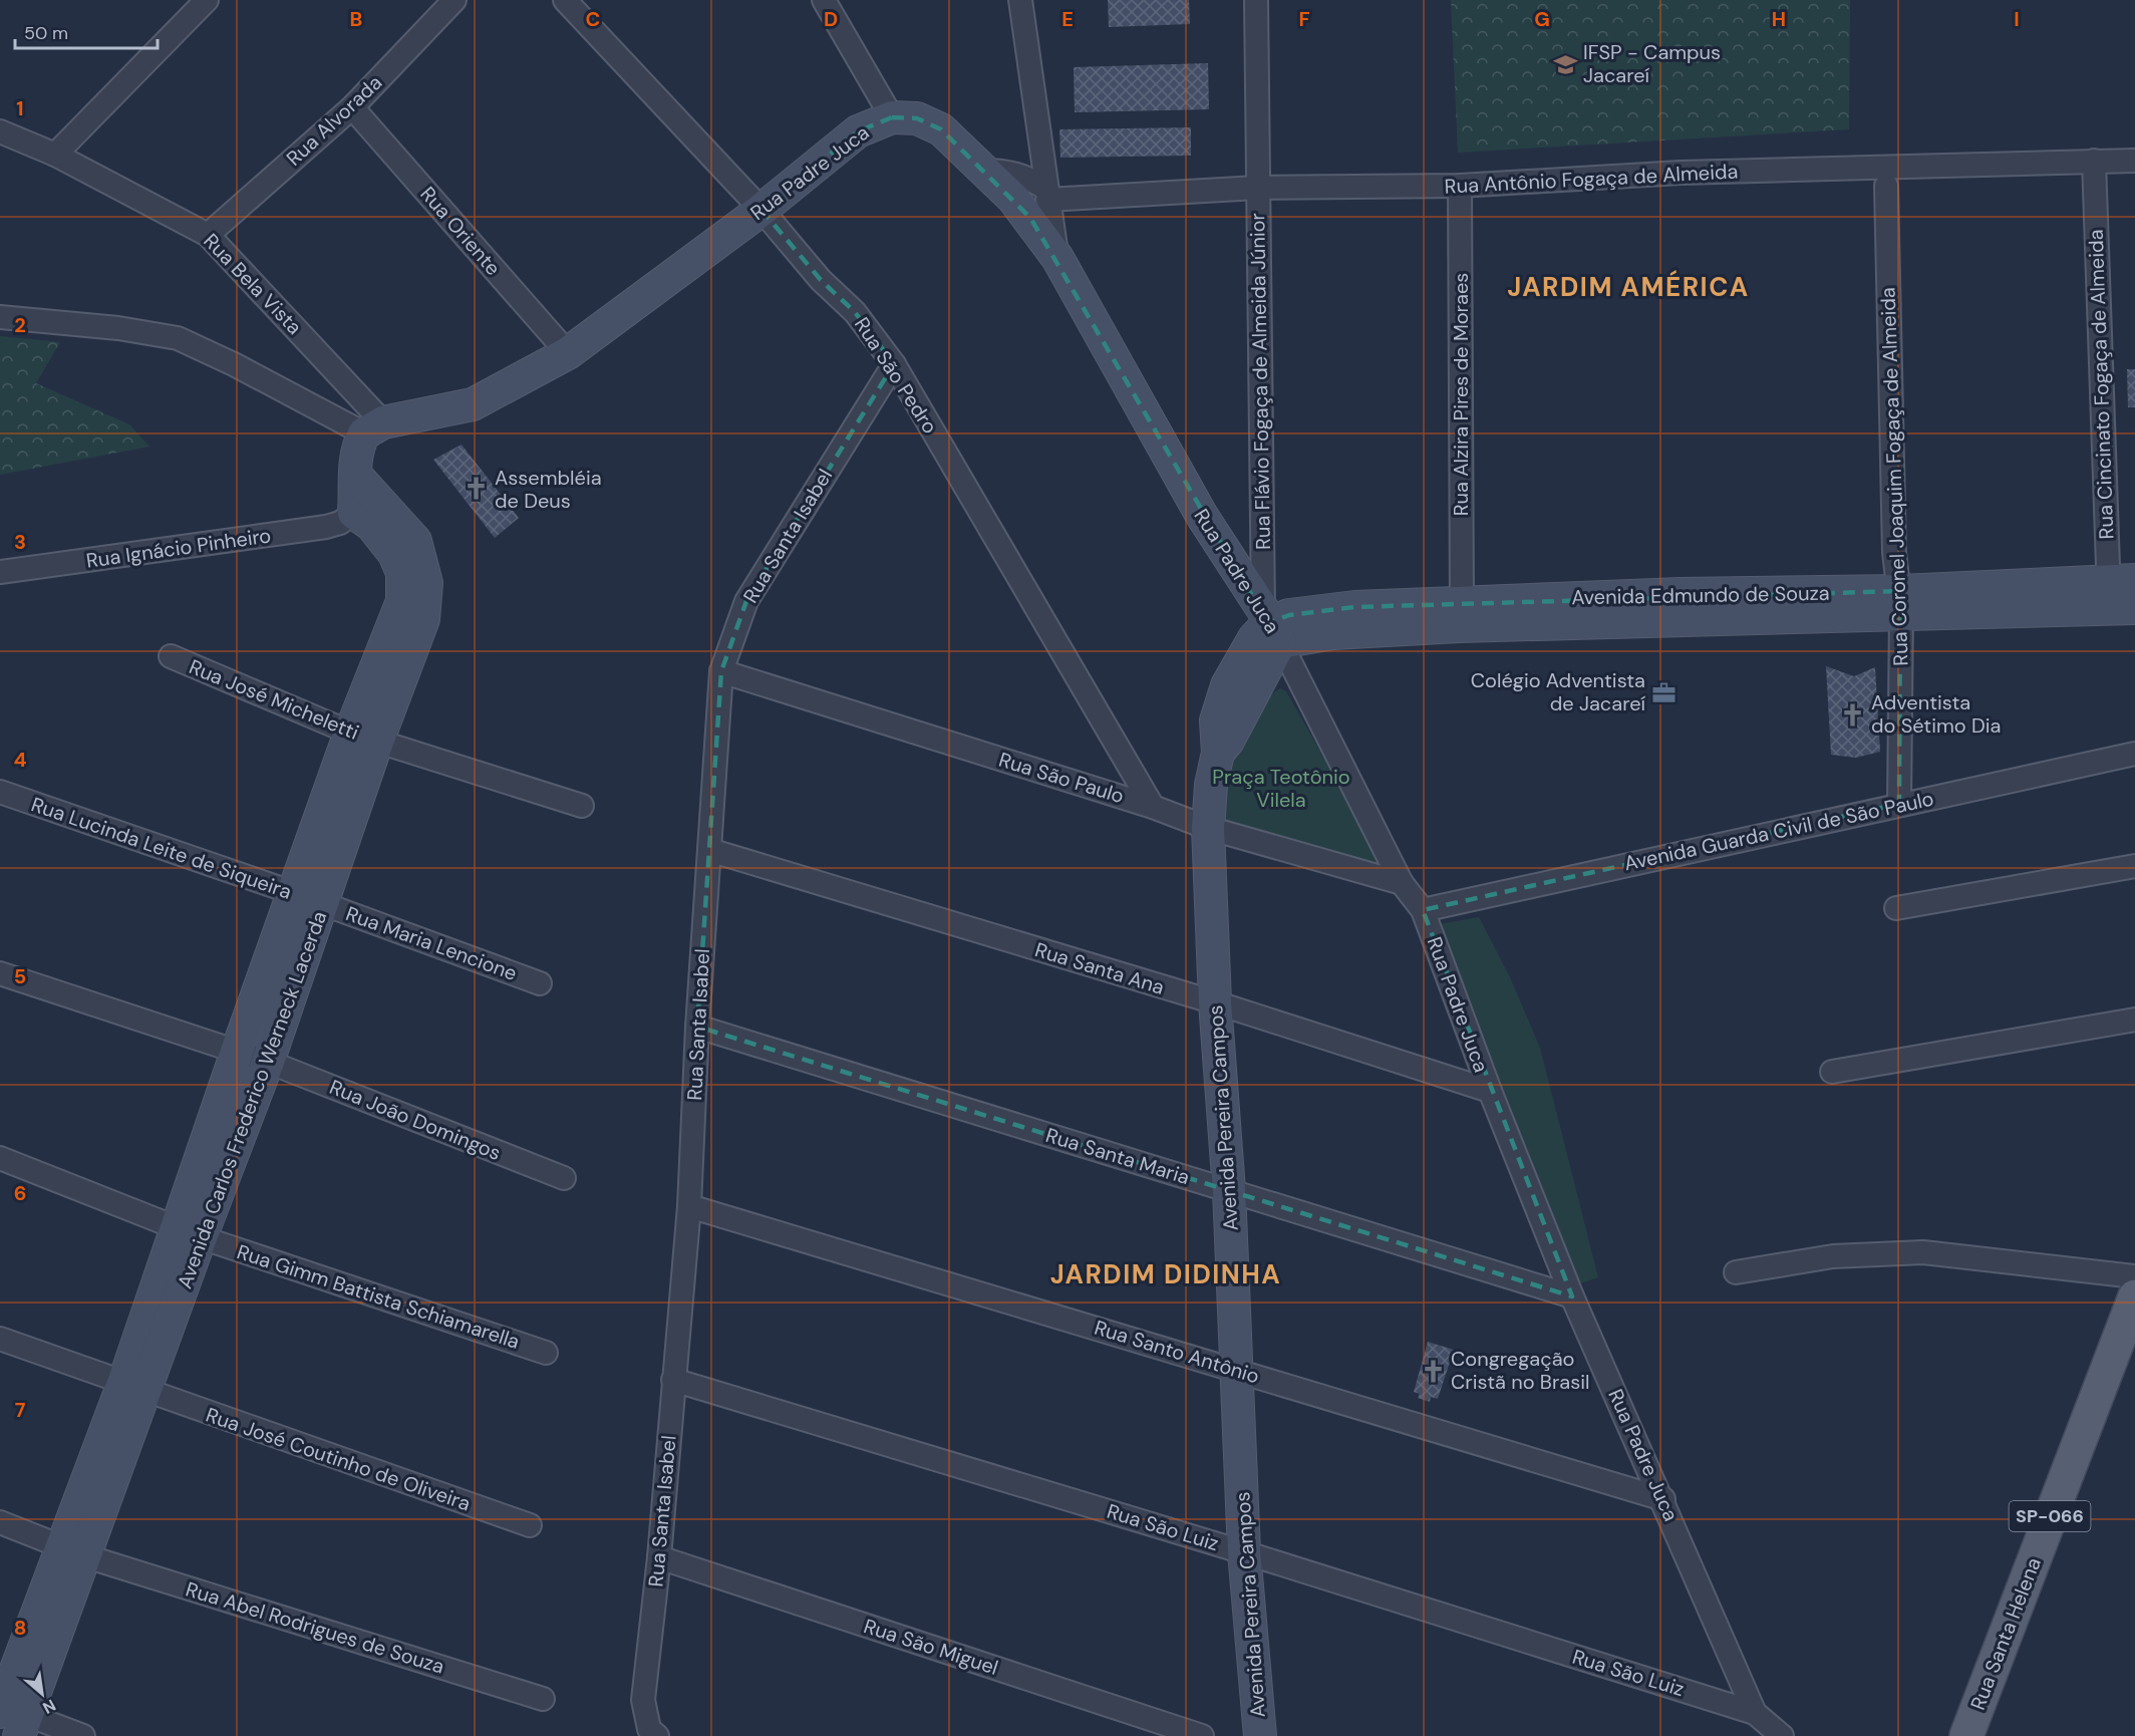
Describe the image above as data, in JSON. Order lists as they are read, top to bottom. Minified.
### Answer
{"streets":{"main road":["SP-066","Rua Santa Helena"],"street":["Rua Alvorada","Rua Padre Juca","Rua Antônio Fogaça de Almeida","Rua Oriente","Rua Bela Vista","Rua São Pedro","Rua Flávio Fogaça de Almeida Júnior","Rua Cincinato Fogaça de Almeida","Rua Alzira Pires de Moraes","Rua Coronel Joaquim Fogaça de Almeida","Rua Santa Isabel","Rua Ignácio Pinheiro","Avenida Edmundo de Souza","Rua José Micheletti","Rua São Paulo","Avenida Guarda Civil de São Paulo","Rua Lucinda Leite de Siqueira","Rua Maria Lencione","Rua Santa Ana","Avenida Carlos Frederico Werneck Lacerda","Avenida Pereira Campos","Rua João Domingos","Rua Santa Maria","Rua Gimm Battista Schiamarella","Rua Santo Antônio","Rua José Coutinho de Oliveira","Rua São Luiz","Rua Abel Rodrigues de Souza","Rua São Miguel"]},"crossings":[["Rua Alvorada","Rua Oriente"],["Rua Alvorada","Rua Bela Vista"],["Rua Padre Juca","Rua Oriente"],["Rua Padre Juca","Rua Bela Vista"],["Rua Padre Juca","Rua São Pedro"],["Rua Padre Juca","Rua Flávio Fogaça de Almeida Júnior"],["Rua Padre Juca","Avenida Edmundo de Souza"],["Rua Padre Juca","Rua São Paulo"],["Rua Padre Juca","Avenida Guarda Civil de São Paulo"],["Rua Padre Juca","Rua Santa Ana"],["Rua Padre Juca","Avenida Pereira Campos"],["Rua Padre Juca","Rua Santa Maria"],["Rua Padre Juca","Rua Santo Antônio"],["Rua Padre Juca","Rua São Luiz"],["Rua Antônio Fogaça de Almeida","Rua Flávio Fogaça de Almeida Júnior"],["Rua Antônio Fogaça de Almeida","Rua Cincinato Fogaça de Almeida"],["Rua Antônio Fogaça de Almeida","Rua Alzira Pires de Moraes"],["Rua São Pedro","Rua Santa Isabel"],["Rua São Pedro","Rua São Paulo"],["Rua Flávio Fogaça de Almeida Júnior","Avenida Edmundo de Souza"],["Rua Flávio Fogaça de Almeida Júnior","Avenida Pereira Campos"],["Rua Cincinato Fogaça de Almeida","Avenida Edmundo de Souza"],["Rua Alzira Pires de Moraes","Avenida Edmundo de Souza"],["Rua Coronel Joaquim Fogaça de Almeida","Avenida Edmundo de Souza"],["Rua Coronel Joaquim Fogaça de Almeida","Avenida Guarda Civil de São Paulo"],["Rua Santa Isabel","Rua São Paulo"],["Rua Santa Isabel","Rua Santa Ana"],["Rua Santa Isabel","Rua Santa Maria"],["Rua Santa Isabel","Rua Santo Antônio"],["Rua Santa Isabel","Rua São Luiz"],["Rua Santa Isabel","Rua São Miguel"],["Rua Ignácio Pinheiro","Avenida Carlos Frederico Werneck Lacerda"],["Avenida Edmundo de Souza","Avenida Pereira Campos"],["Rua José Micheletti","Avenida Carlos Frederico Werneck Lacerda"],["Rua São Paulo","Avenida Pereira Campos"],["Rua Lucinda Leite de Siqueira","Rua Maria Lencione"],["Rua Lucinda Leite de Siqueira","Avenida Carlos Frederico Werneck Lacerda"],["Rua Maria Lencione","Avenida Carlos Frederico Werneck Lacerda"],["Rua Santa Ana","Avenida Pereira Campos"],["Avenida Carlos Frederico Werneck Lacerda","Rua João Domingos"],["Avenida Carlos Frederico Werneck Lacerda","Rua Gimm Battista Schiamarella"],["Avenida Carlos Frederico Werneck Lacerda","Rua José Coutinho de Oliveira"],["Avenida Carlos Frederico Werneck Lacerda","Rua Abel Rodrigues de Souza"],["Avenida Pereira Campos","Rua Santa Maria"],["Avenida Pereira Campos","Rua Santo Antônio"],["Avenida Pereira Campos","Rua São Luiz"]],"districts":["JARDIM AMÉRICA","JARDIM DIDINHA"],"parks":["Praça Teotônio Vilela"],"places":{"school or university":["IFSP - Campus Jacareí"],"church":["Assembléia de Deus","Adventista do Sétimo Dia","Congregação Cristã no Brasil"],"office":["Colégio Adventista de Jacareí"]},"scale_bar":"50 m","north":"bottom right","grid":{"columns":["B","C","D","E","F","G","H","I"],"rows":["1","2","3","4","5","6","7","8"]}}
